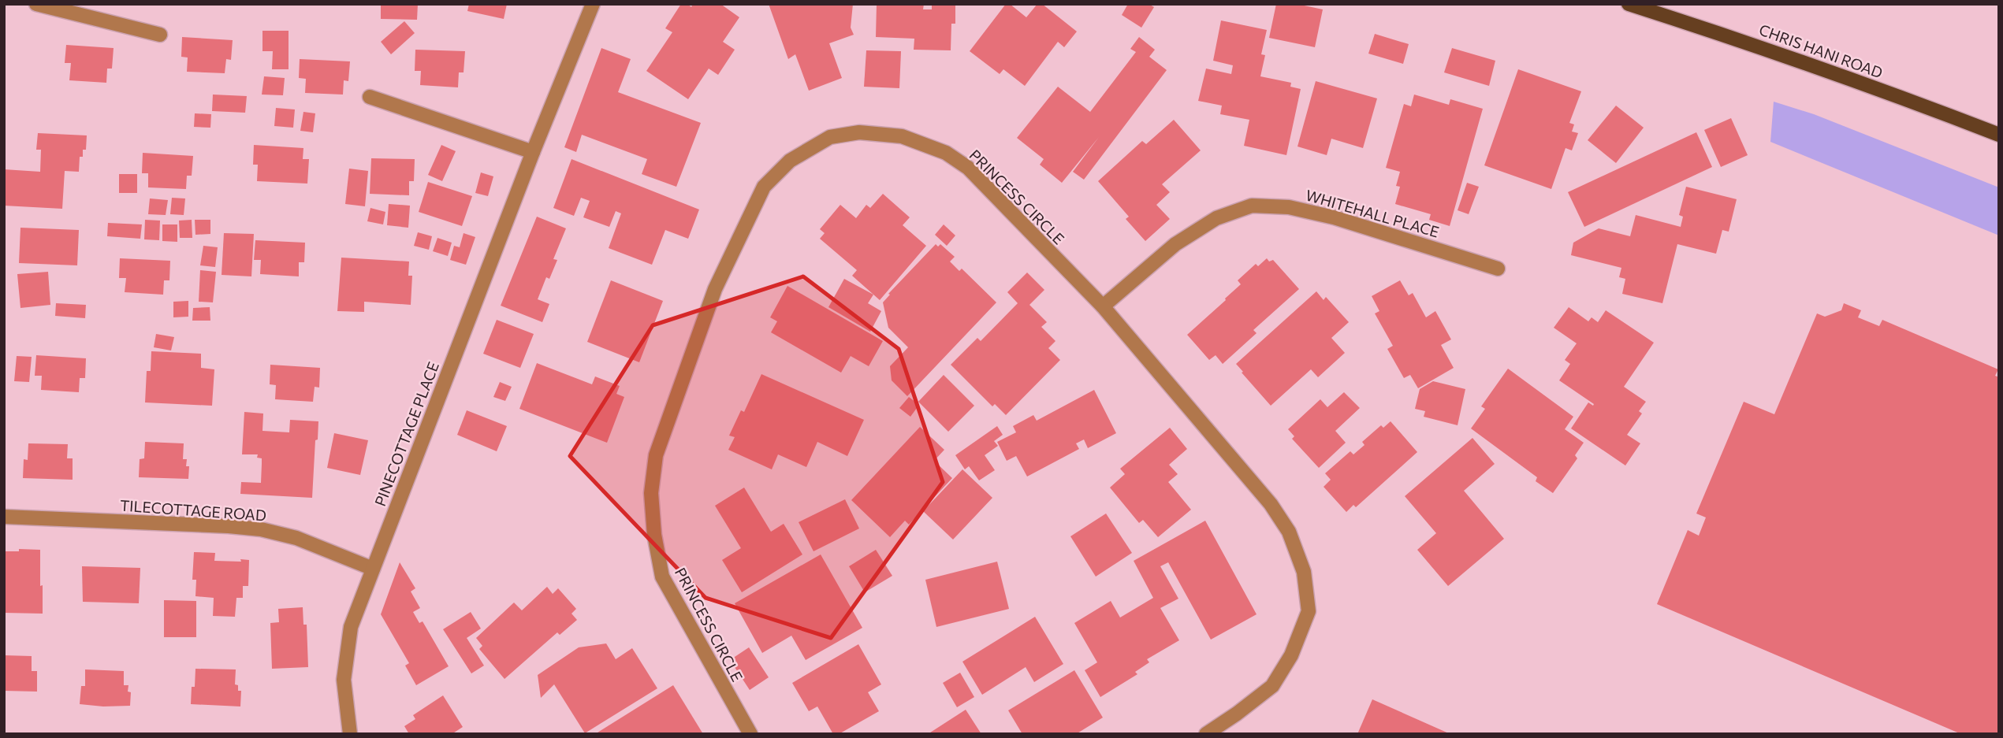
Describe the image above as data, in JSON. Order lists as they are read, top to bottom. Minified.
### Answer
{"streets":{"main road":["CHRIS HANI ROAD"],"street":["PRINCESS CIRCLE","WHITEHALL PLACE","PINECOTTAGE PLACE","TILECOTTAGE ROAD"]},"crossings":[["PRINCESS CIRCLE","WHITEHALL PLACE"],["PINECOTTAGE PLACE","TILECOTTAGE ROAD"]]}
